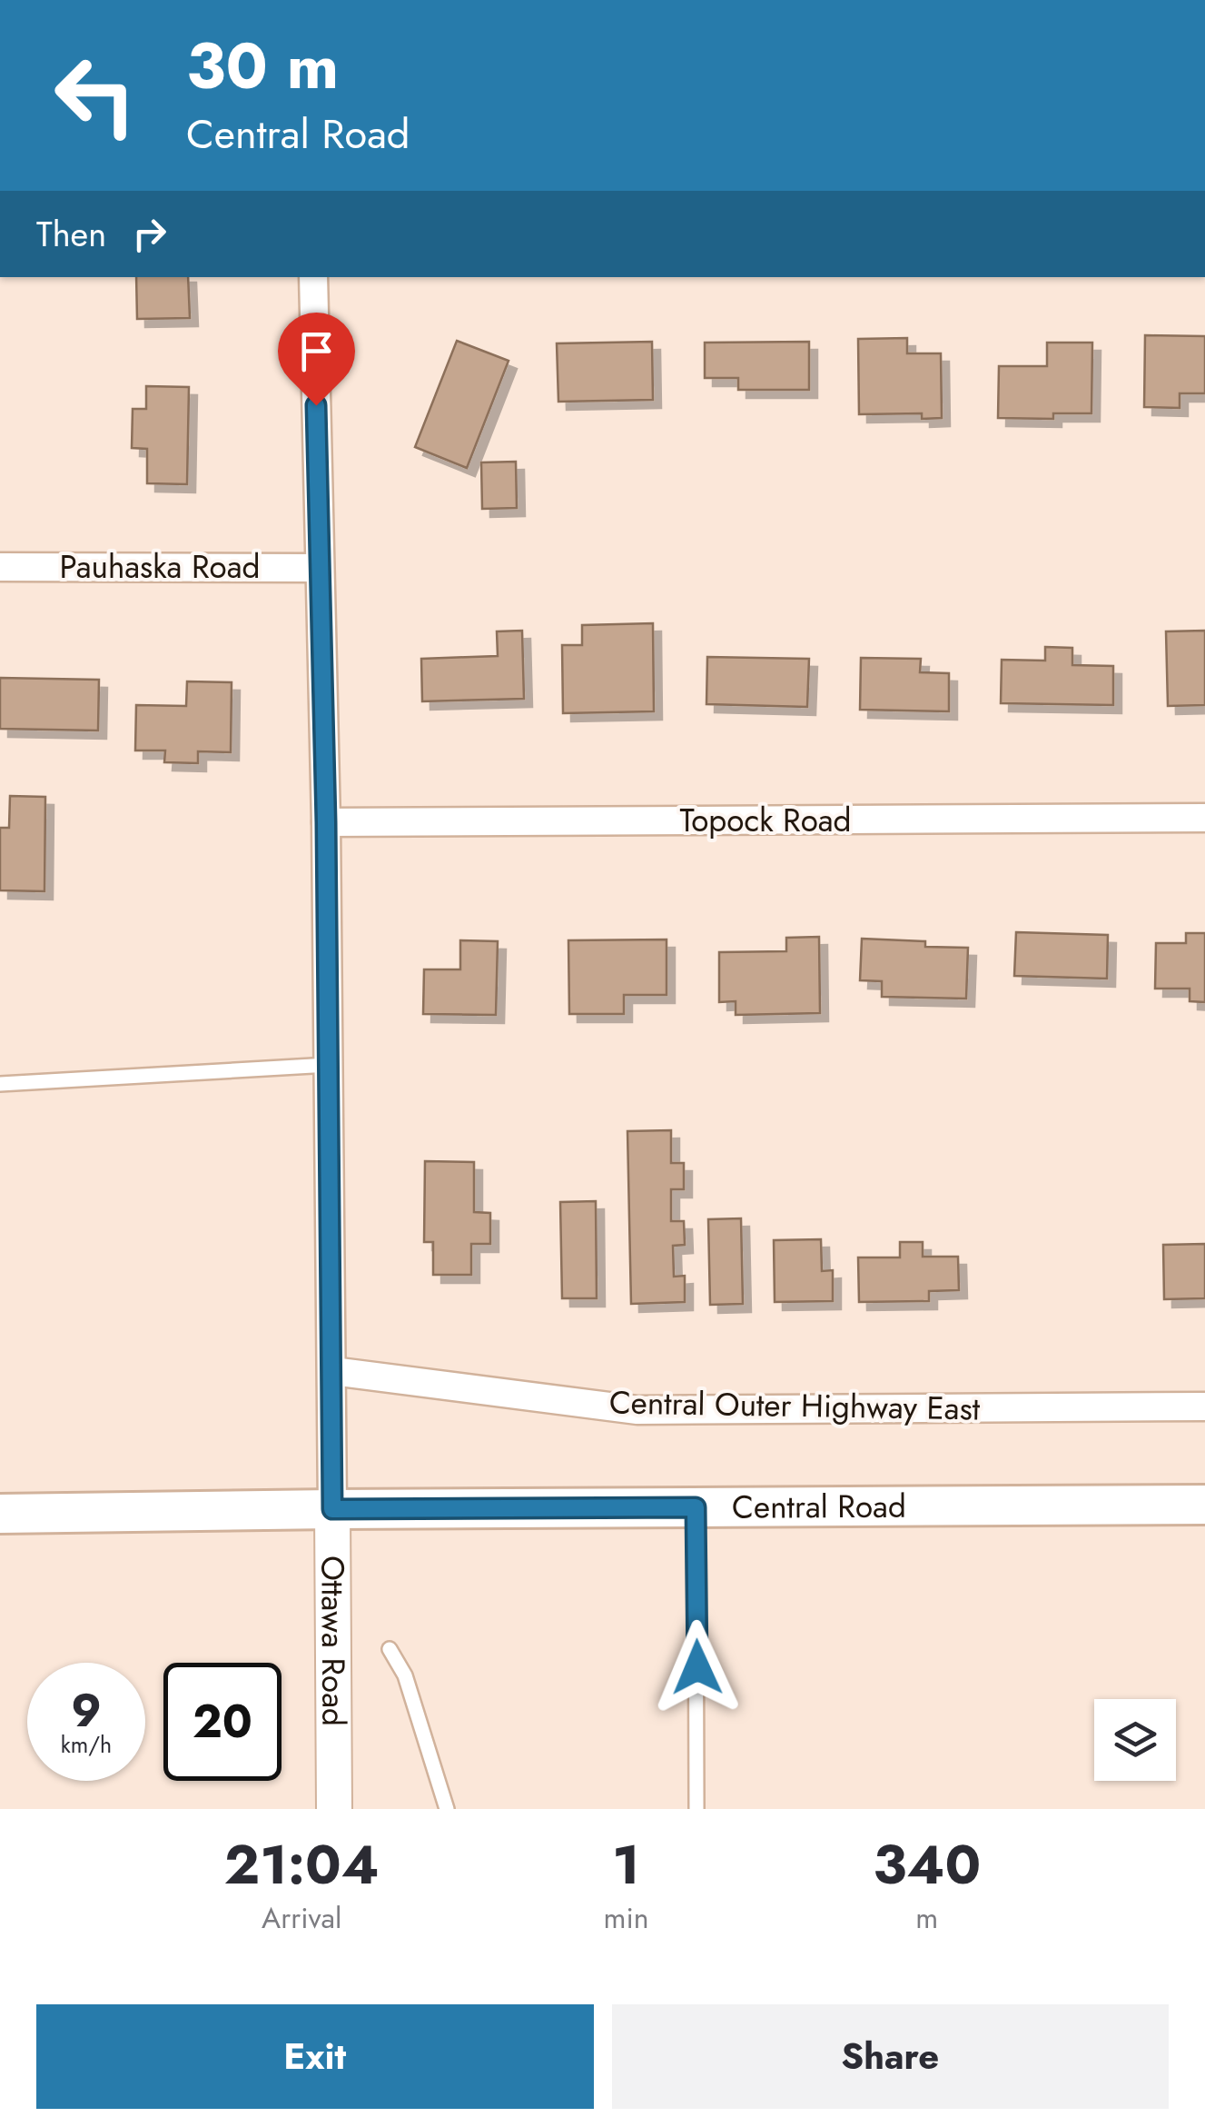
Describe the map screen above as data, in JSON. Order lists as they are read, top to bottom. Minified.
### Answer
{"streets":{"main road":["Central Road"],"street":["Pauhaska Road","Topock Road","Central Outer Highway East","Ottawa Road"]},"crossings":[["Pauhaska Road","Ottawa Road"],["Topock Road","Ottawa Road"],["Central Outer Highway East","Ottawa Road"],["Central Road","Ottawa Road"]],"page":{"turn":["30 m","Central Road"],"then":"Then","speed":"9 km/h","limit":"20","eta":["21:04","Arrival","1","min","340","m"],"buttons":["Exit","Share"]}}
